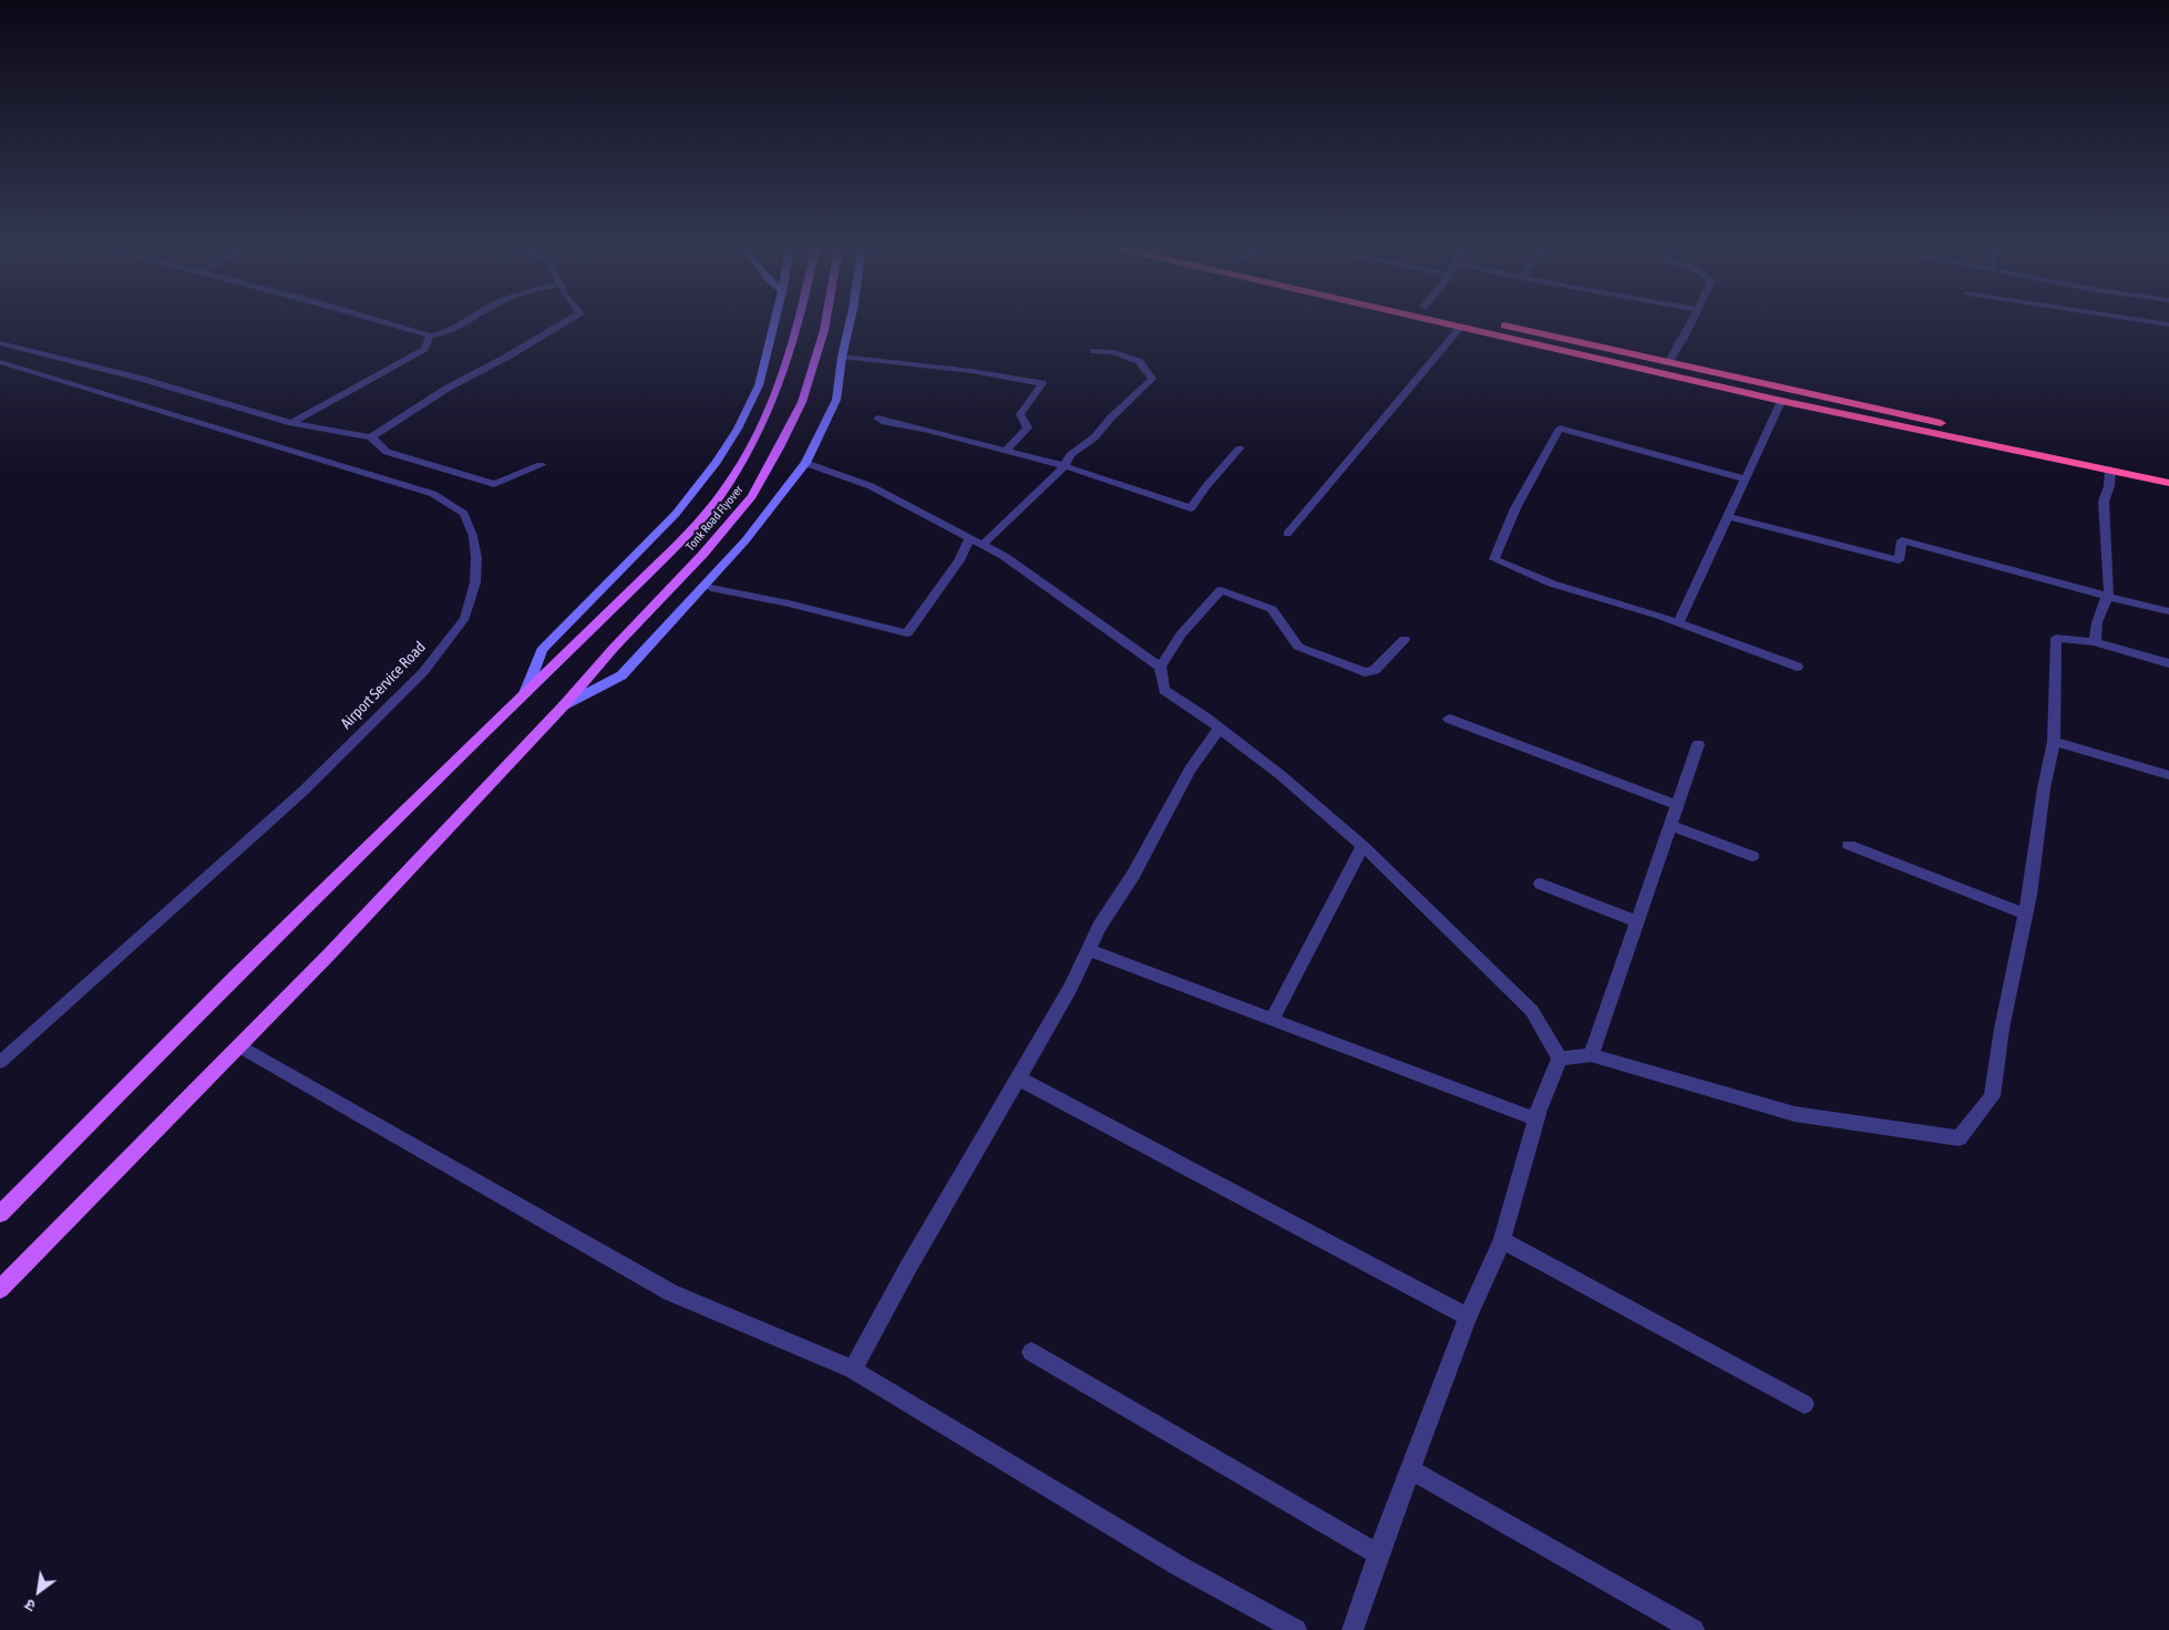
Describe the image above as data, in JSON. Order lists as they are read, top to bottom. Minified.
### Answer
{"streets":{"main road":["Tonk Road Flyover"],"lane":["Airport Service Road"]},"north":"bottom left"}
